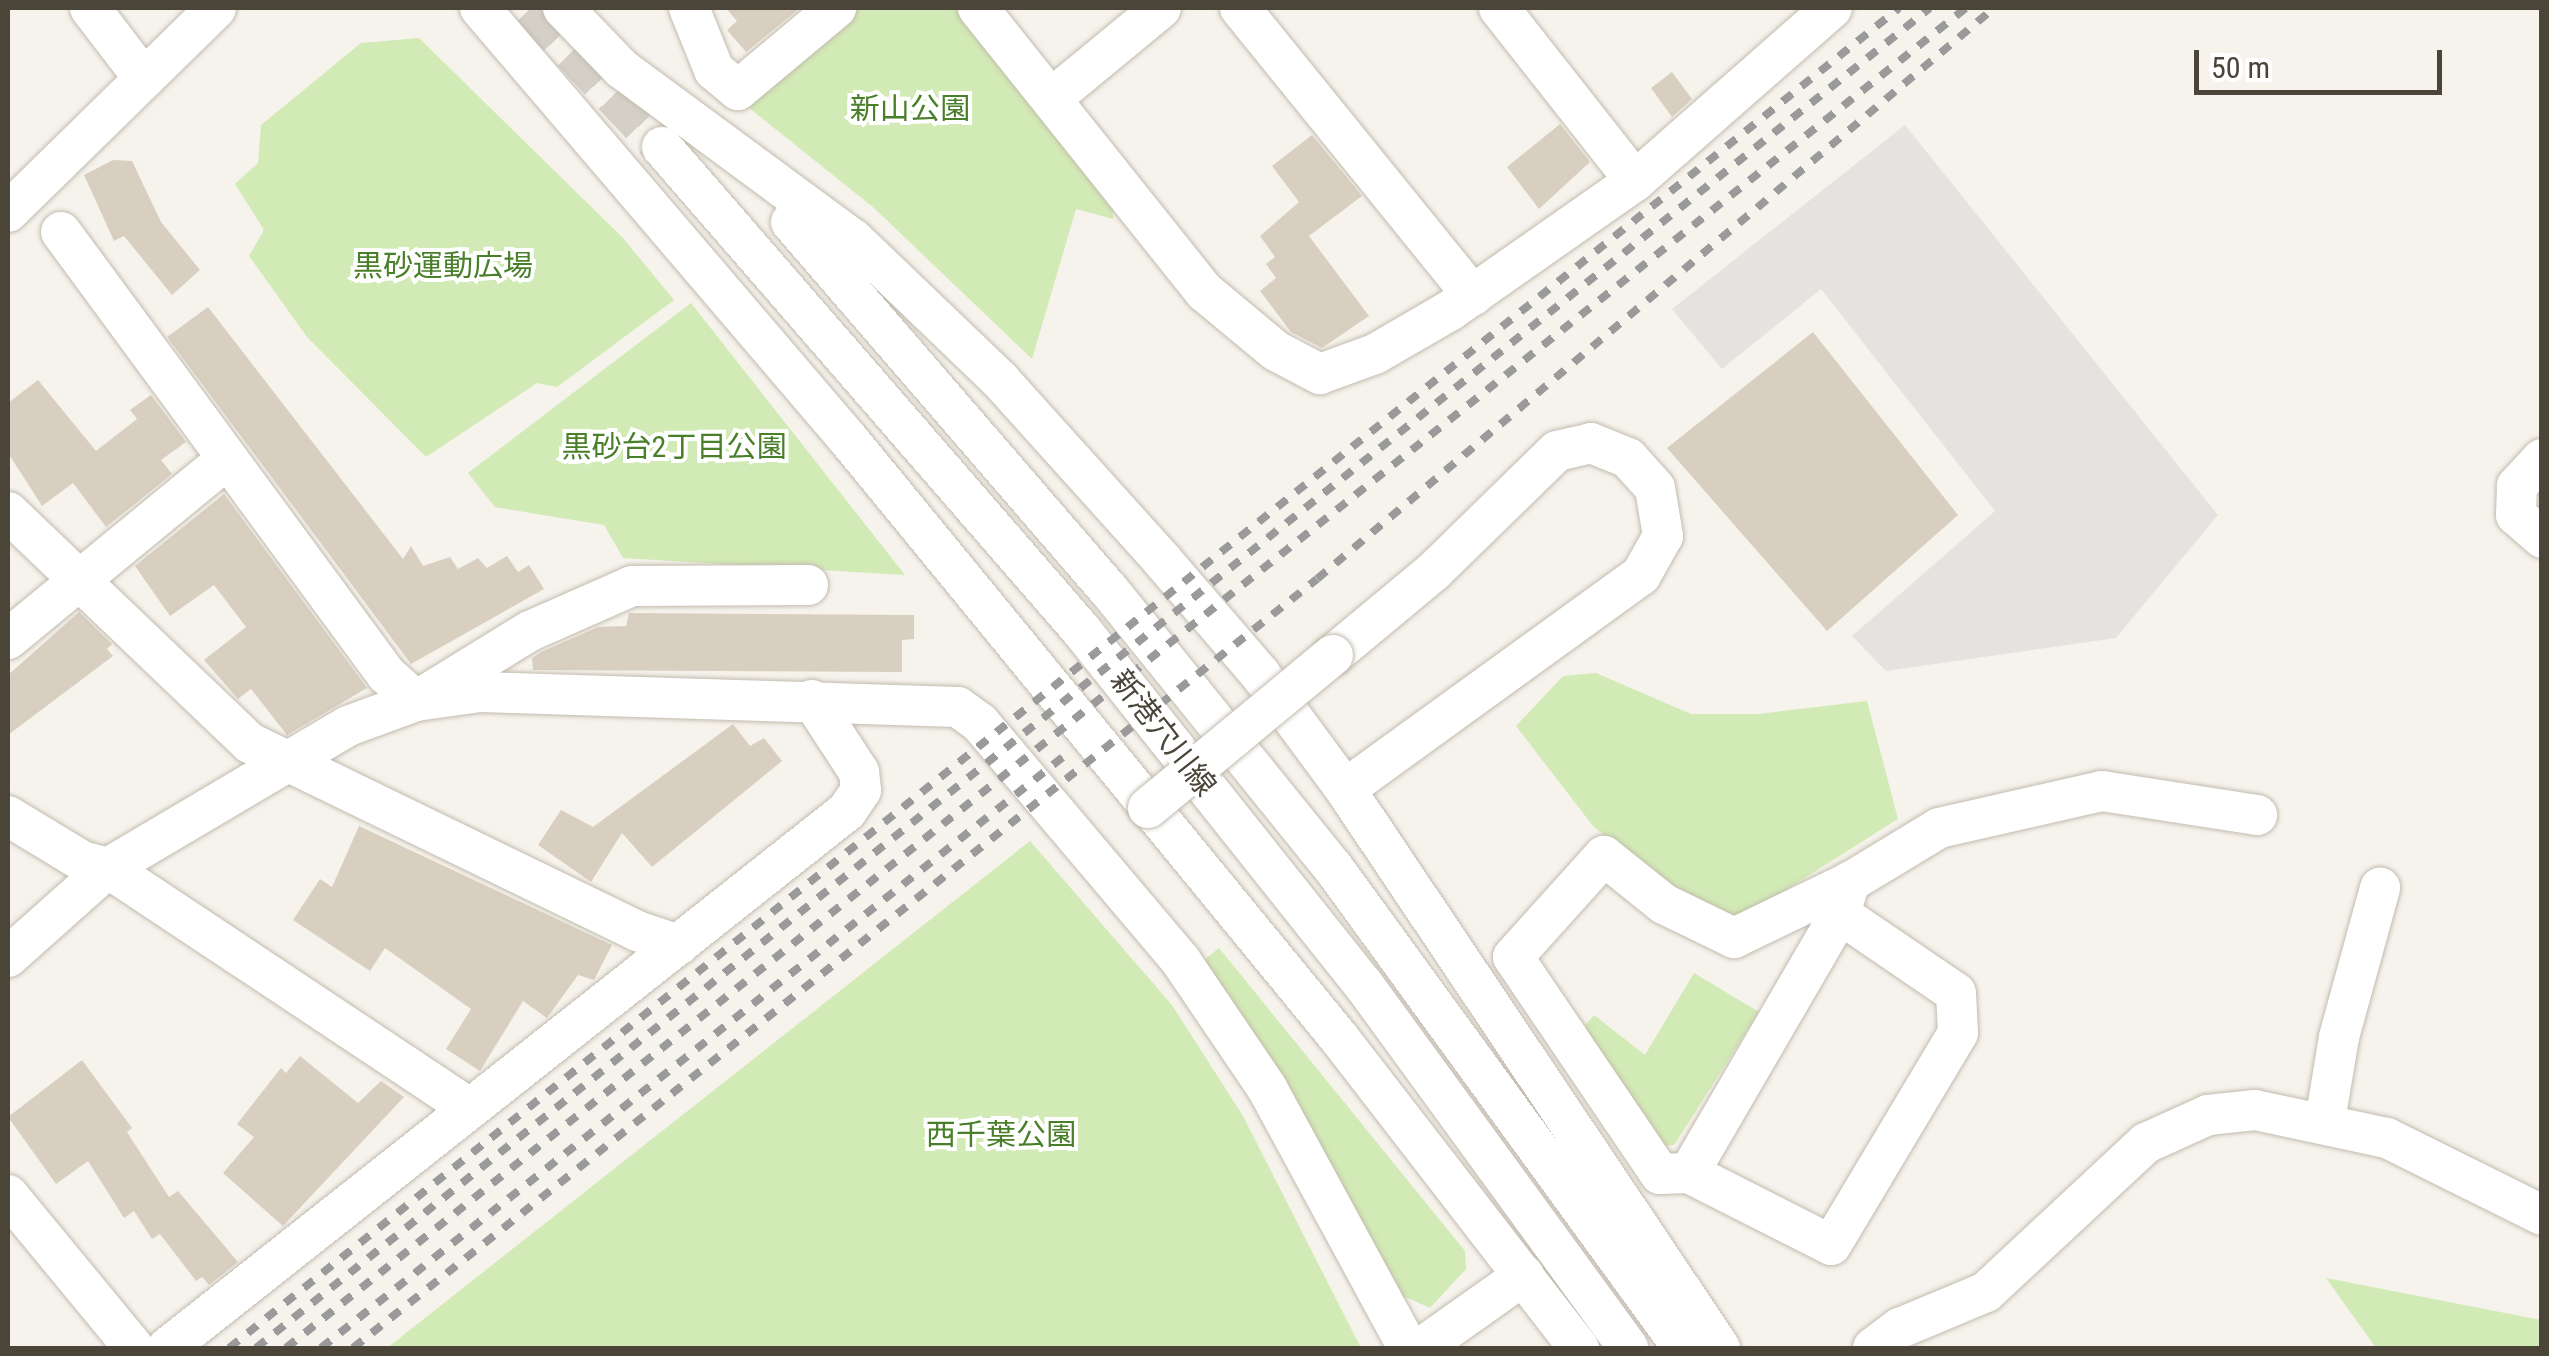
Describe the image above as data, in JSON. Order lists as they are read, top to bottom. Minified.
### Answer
{"streets":{"street":["新港穴川線"]},"parks":["新山公園","黒砂運動広場","黒砂台2丁目公園","西千葉公園"],"scale_bar":"50 m"}
